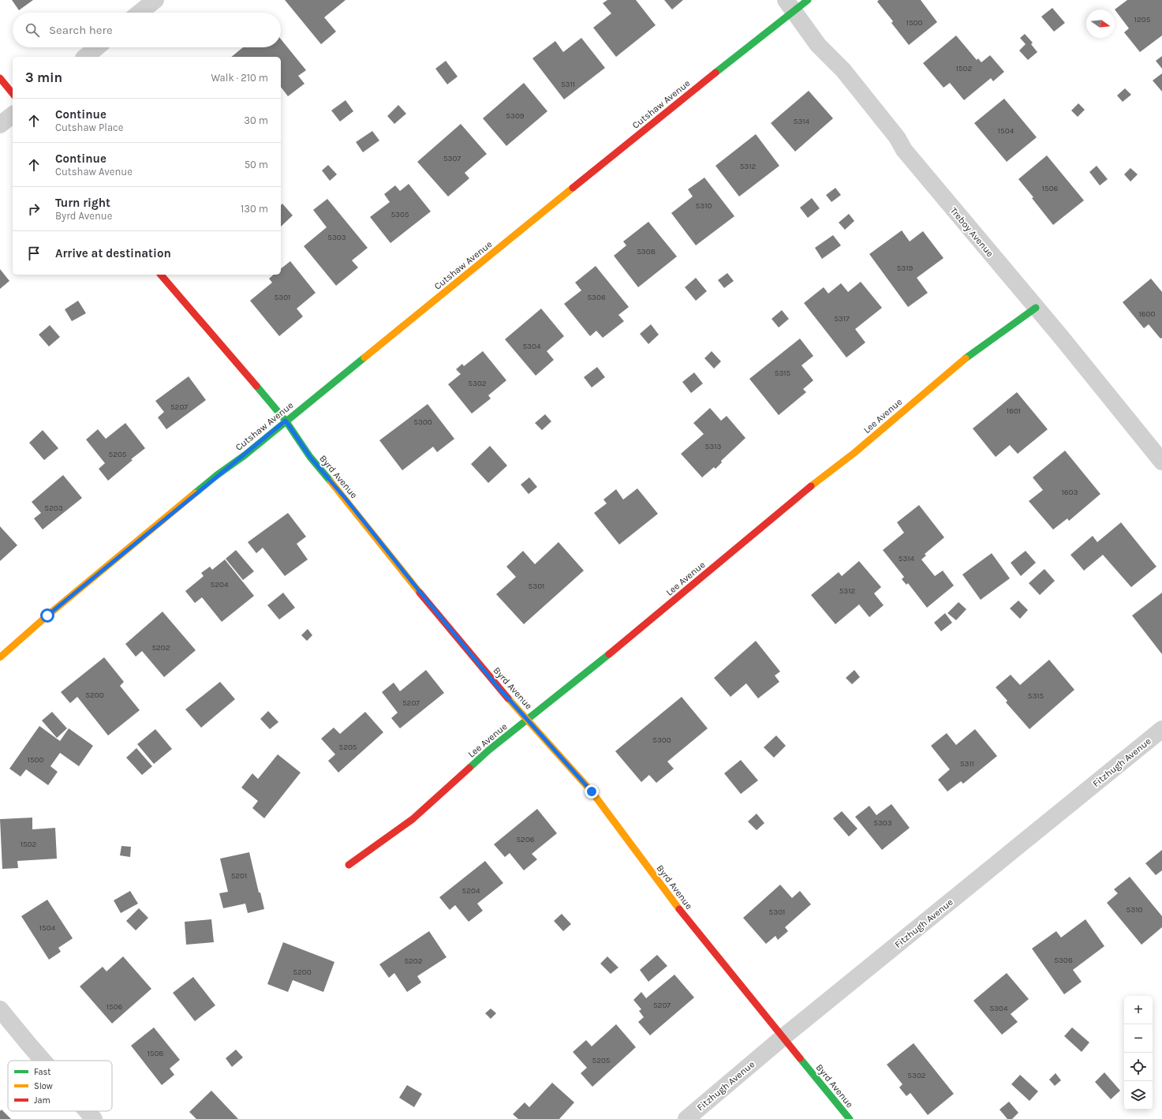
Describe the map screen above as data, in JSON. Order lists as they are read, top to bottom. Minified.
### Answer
{"streets":{"street":["Cutshaw Avenue","Treboy Avenue","Lee Avenue","Byrd Avenue","Fitzhugh Avenue"]},"crossings":[["Cutshaw Avenue","Treboy Avenue"],["Cutshaw Avenue","Byrd Avenue"],["Treboy Avenue","Lee Avenue"],["Lee Avenue","Byrd Avenue"],["Byrd Avenue","Fitzhugh Avenue"]],"house_numbers":["1205","1500","1502","5311","5309","5314","1504","5307","5312","1506","5310","5305","5303","5308","5319","5301","5306","1600","5317","5304","5315","5302","5207","1601","5300","5313","5205","1603","5203","5314","5204","5301","5312","5202","5200","5315","5207","5300","5205","1500","5311","5303","5206","1502","5201","5204","5310","5301","1504","5308","5202","5200","5207","1506","5304","1508","5205","5302"],"legend":["Fast","Slow","Jam"],"north":"right","page":{"search":"Search here","heading":["3 min","Walk · 210 m"],"list":[["Continue","Cutshaw Place","30 m"],["Continue","Cutshaw Avenue","50 m"],["Turn right","Byrd Avenue","130 m"],"Arrive at destination"],"map_buttons":["+","−"]}}
